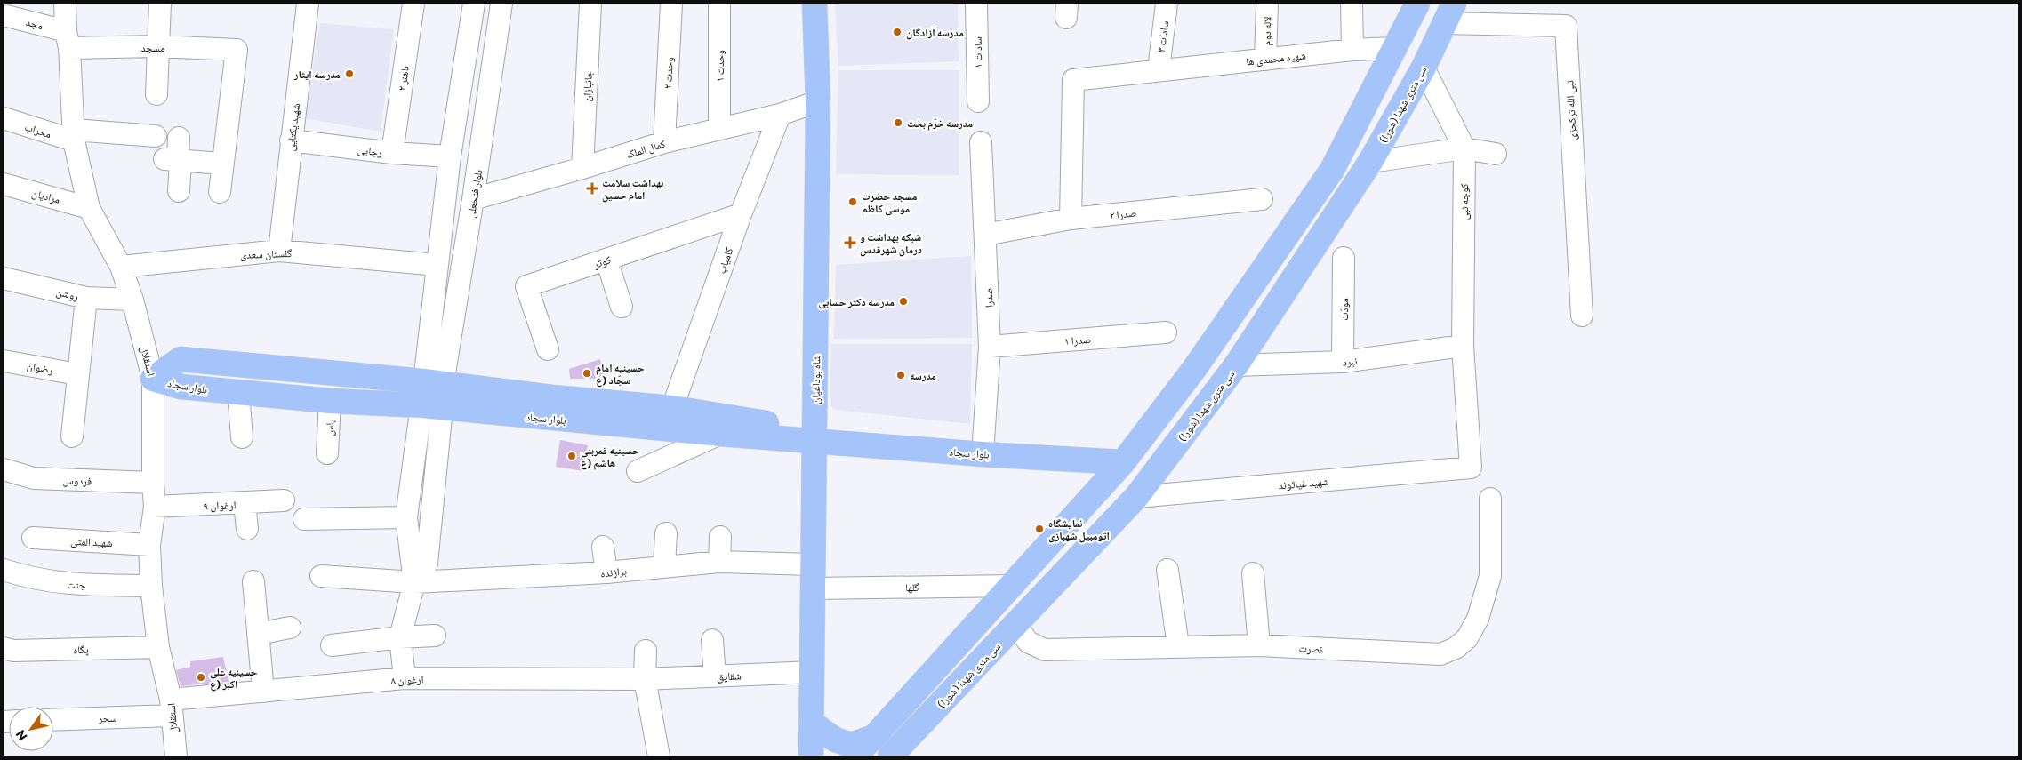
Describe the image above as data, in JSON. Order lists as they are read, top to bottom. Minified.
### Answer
{"streets":{"main road":["سی متری شهدا (شورا)","شاه بوداغیان","بلوار سجاد"],"street":["مجد","لاله دوم","سادات ۳","مسجد","سادات ۱","شهید محمدی ها","وحدت ۱","وحدت ۲","باهنر ۲","جانبازان","نبی الله ترکجزی","شهید یکتایی","محراب","کمال الملک","رجایی","بلوار فتحعلی","مرادیان","کوچه نبی","صدرا ۲","گلستان سعدی","کامیاب","کوثر","روشن","صدرا","مودّت","صدرا ۱","استقلال","نبرد","رضوان","یاس","فردوس","شهید غیاثوند","ارغوان ۹","شهید الفتی","برازنده","جنت","گلها","نصرت","پگاه","شقایق","ارغوان ۸","سحر"]},"crossings":[["مجد","مسجد"],["مجد","استقلال"],["لاله دوم","شهید محمدی ها"],["سادات ۳","شهید محمدی ها"],["مسجد","استقلال"],["شهید محمدی ها","صدرا ۲"],["وحدت ۱","کمال الملک"],["وحدت ۲","کمال الملک"],["باهنر ۲","رجایی"],["جانبازان","کمال الملک"],["سی متری شهدا (شورا)","نبی الله ترکجزی"],["سی متری شهدا (شورا)","کوچه نبی"],["سی متری شهدا (شورا)","نبرد"],["سی متری شهدا (شورا)","شهید غیاثوند"],["سی متری شهدا (شورا)","نصرت"],["شهید یکتایی","رجایی"],["شهید یکتایی","گلستان سعدی"],["محراب","استقلال"],["کمال الملک","بلوار فتحعلی"],["کمال الملک","کامیاب"],["کمال الملک","شاه بوداغیان"],["بلوار فتحعلی","بلوار سجاد"],["مرادیان","استقلال"],["کوچه نبی","نبرد"],["کوچه نبی","شهید غیاثوند"],["صدرا ۲","صدرا"],["گلستان سعدی","استقلال"],["کامیاب","کوثر"],["کامیاب","بلوار سجاد"],["روشن","استقلال"],["صدرا","صدرا ۱"],["صدرا","بلوار سجاد"],["مودّت","نبرد"],["استقلال","بلوار سجاد"],["استقلال","فردوس"],["استقلال","ارغوان ۹"],["استقلال","شهید الفتی"],["استقلال","جنت"],["استقلال","پگاه"],["استقلال","ارغوان ۸"],["استقلال","سحر"],["شاه بوداغیان","بلوار سجاد"],["شاه بوداغیان","برازنده"],["شاه بوداغیان","گلها"],["شاه بوداغیان","شقایق"],["بلوار سجاد","یاس"],["شقایق","ارغوان ۸"],["ارغوان ۸","سحر"]],"places":{"other":["مدرسه آزادگان","مدرسه ایثار","مدرسه خرّم بخت","مسجد حضرت موسی کاظم","مدرسه دکتر حسابی","حسینیه امام سجّاد (ع","مدرسه","حسینیه قمربنی هاشم (ع","نمایشگاه اتومبیل شهبازی","حسینیه علی اکبر (ع"],"health":["بهداشت سلامت امام حسین","شبکه بهداشت و درمان شهرقدس"]},"north":"bottom left"}
